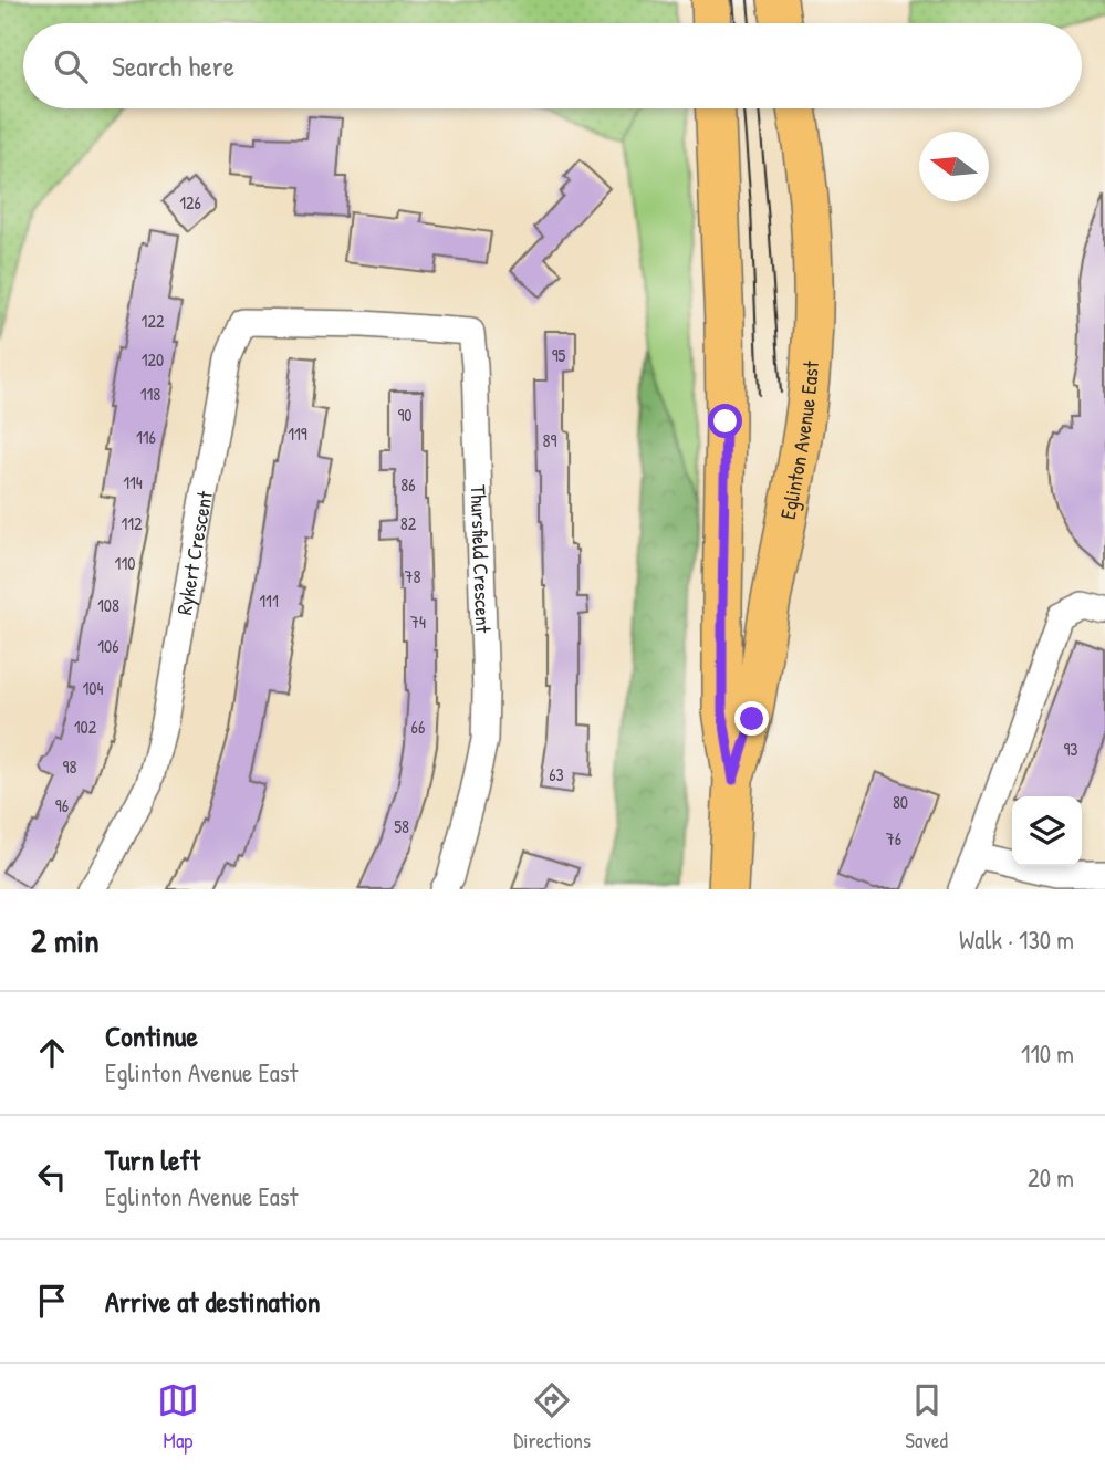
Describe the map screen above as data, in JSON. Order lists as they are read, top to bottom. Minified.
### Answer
{"streets":{"main road":["Eglinton Avenue East"],"street":["Rykert Crescent","Thursfield Crescent"]},"crossings":[["Rykert Crescent","Thursfield Crescent"]],"house_numbers":["126","122","95","120","118","90","119","116","89","114","86","112","82","110","78","111","108","74","106","104","102","66","93","98","63","80","96","58","76"],"north":"left","page":{"search":"Search here","heading":["2 min","Walk · 130 m"],"list":[["Continue","Eglinton Avenue East","110 m"],["Turn left","Eglinton Avenue East","20 m"],"Arrive at destination"],"nav":["Map","Directions","Saved"]}}
